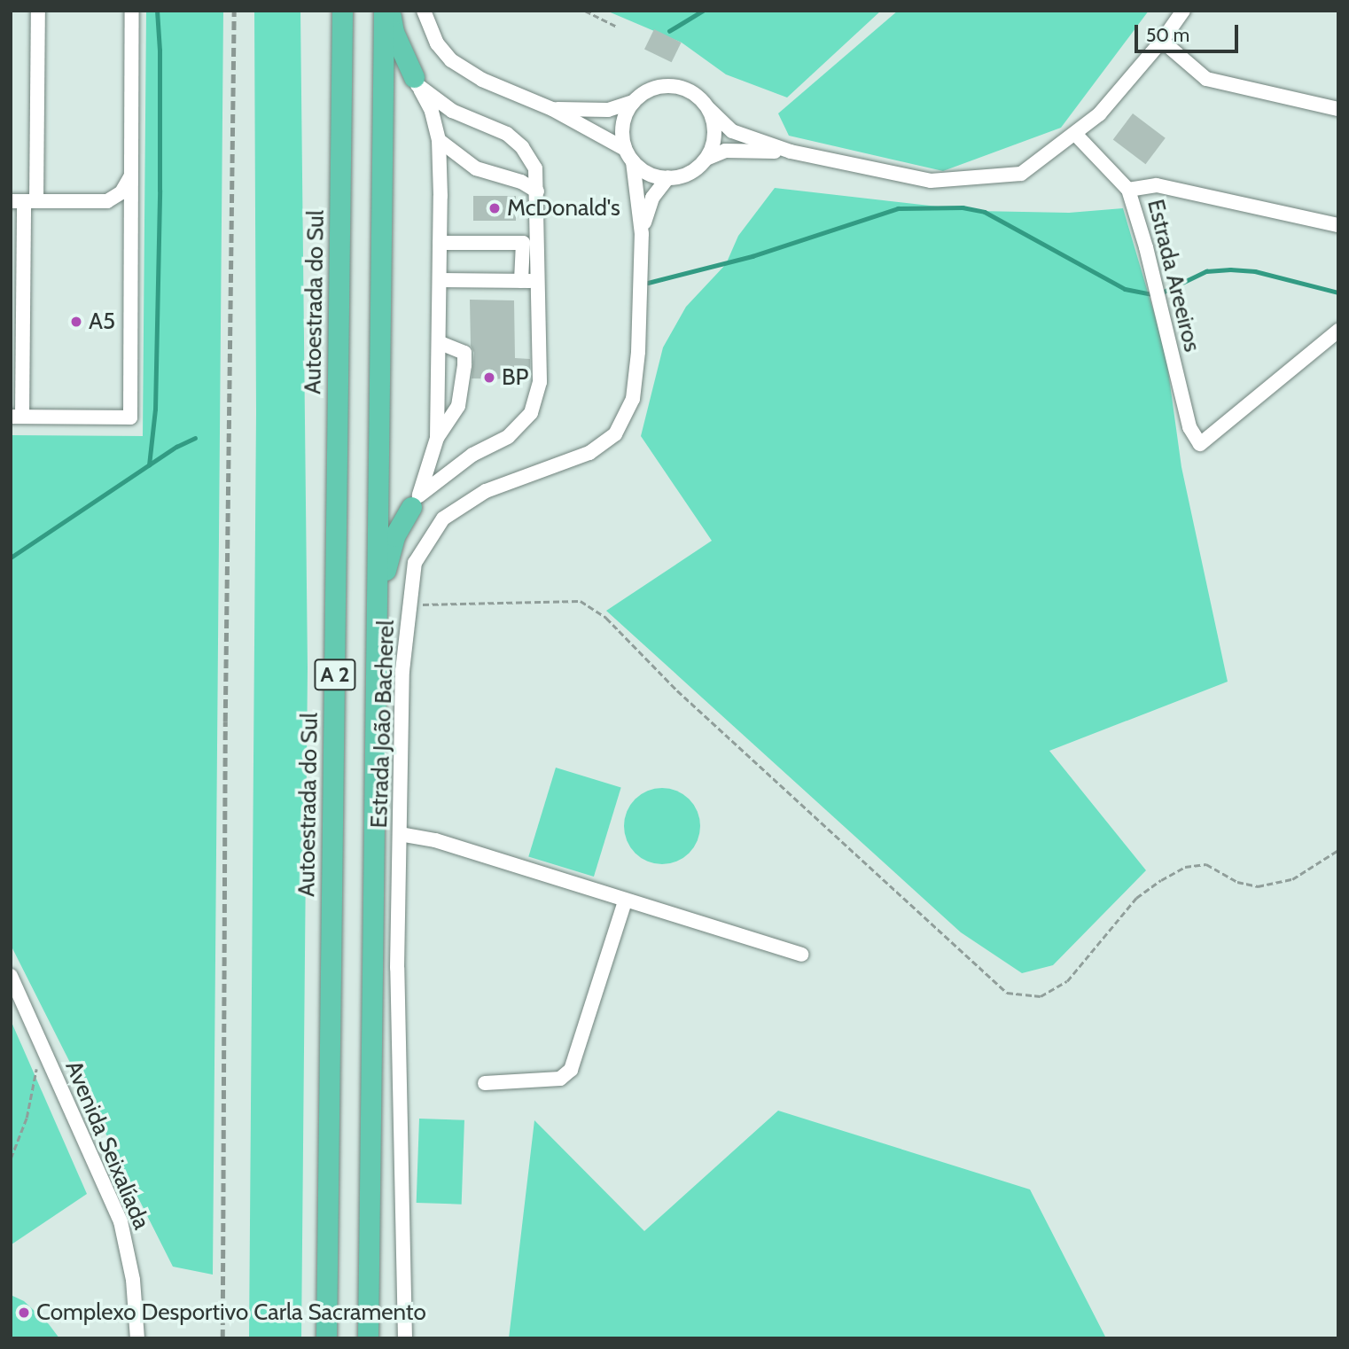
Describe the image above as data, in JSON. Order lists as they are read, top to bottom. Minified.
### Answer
{"streets":{"highway":["Autoestrada do Sul","A 2"],"street":["Estrada Areeiros","Estrada João Bacherel","Avenida Seixalíada"]},"places":["McDonald's","A5","BP","Complexo Desportivo Carla Sacramento"],"scale_bar":"50 m"}
